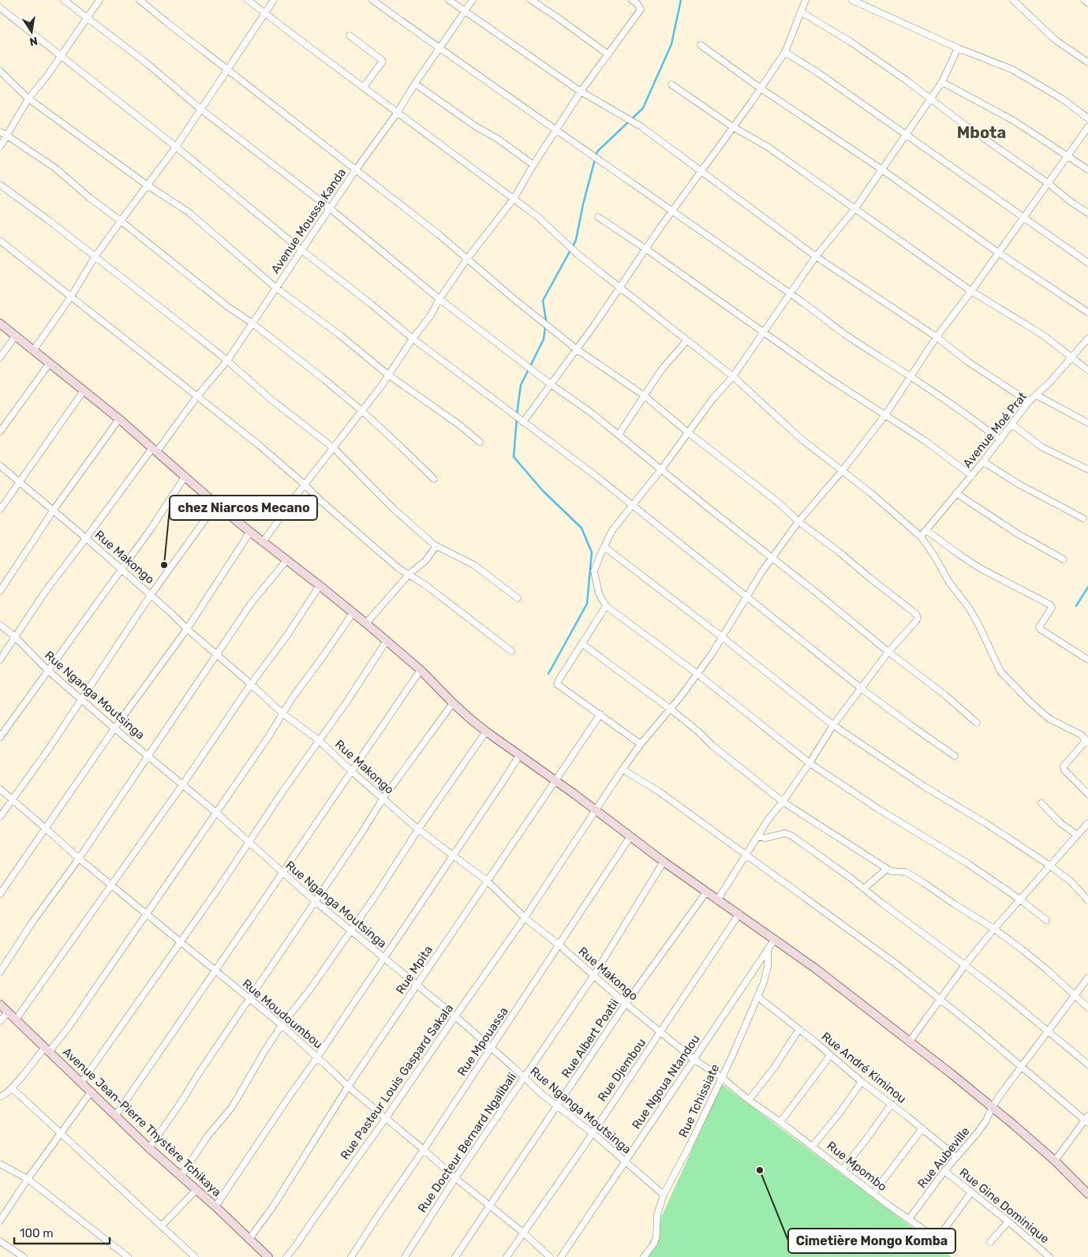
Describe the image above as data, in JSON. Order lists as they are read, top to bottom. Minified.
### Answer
{"streets":{"street":["Avenue Moussa Kanda","Avenue Moé Prat","Rue Makongo","Rue Nganga Moutsinga","Rue Mpita","Rue Moudoumbou","Rue Albert Poatii","Rue Mpouassa","Rue André Kiminou","Rue Djembou","Rue Pasteur Louis Gaspard Sakala","Rue Ngoua Ntandou","Rue Tchissiate","Avenue Jean-Pierre Thystère Tchikaya","Rue Docteur Bernard Ngalibali","Rue Aubeville","Rue Mpombo","Rue Gine Dominique"]},"crossings":[["Avenue Moussa Kanda","Rue Makongo"],["Avenue Moussa Kanda","Rue Nganga Moutsinga"],["Rue Makongo","Rue Mpita"],["Rue Makongo","Rue Albert Poatii"],["Rue Makongo","Rue Mpouassa"],["Rue Makongo","Rue Djembou"],["Rue Makongo","Rue Pasteur Louis Gaspard Sakala"],["Rue Makongo","Rue Ngoua Ntandou"],["Rue Makongo","Rue Tchissiate"],["Rue Makongo","Rue Docteur Bernard Ngalibali"],["Rue Makongo","Rue Mpombo"],["Rue Nganga Moutsinga","Rue Mpita"],["Rue Nganga Moutsinga","Rue Albert Poatii"],["Rue Nganga Moutsinga","Rue Mpouassa"],["Rue Nganga Moutsinga","Rue Djembou"],["Rue Nganga Moutsinga","Rue Pasteur Louis Gaspard Sakala"],["Rue Nganga Moutsinga","Rue Ngoua Ntandou"],["Rue Nganga Moutsinga","Rue Tchissiate"],["Rue Nganga Moutsinga","Rue Docteur Bernard Ngalibali"],["Rue Mpita","Rue Moudoumbou"],["Rue Mpita","Avenue Jean-Pierre Thystère Tchikaya"],["Rue Moudoumbou","Rue Albert Poatii"],["Rue Moudoumbou","Rue Mpouassa"],["Rue Moudoumbou","Rue Djembou"],["Rue Moudoumbou","Rue Pasteur Louis Gaspard Sakala"],["Rue Moudoumbou","Rue Docteur Bernard Ngalibali"],["Rue André Kiminou","Rue Tchissiate"],["Rue André Kiminou","Rue Aubeville"],["Rue Ngoua Ntandou","Rue Tchissiate"],["Rue Tchissiate","Rue Mpombo"],["Rue Aubeville","Rue Mpombo"],["Rue Aubeville","Rue Gine Dominique"],["Rue Mpombo","Rue Gine Dominique"]],"districts":["Mbota"],"places":["chez Niarcos Mecano","Cimetière Mongo Komba"],"scale_bar":"100 m","north":"bottom"}
